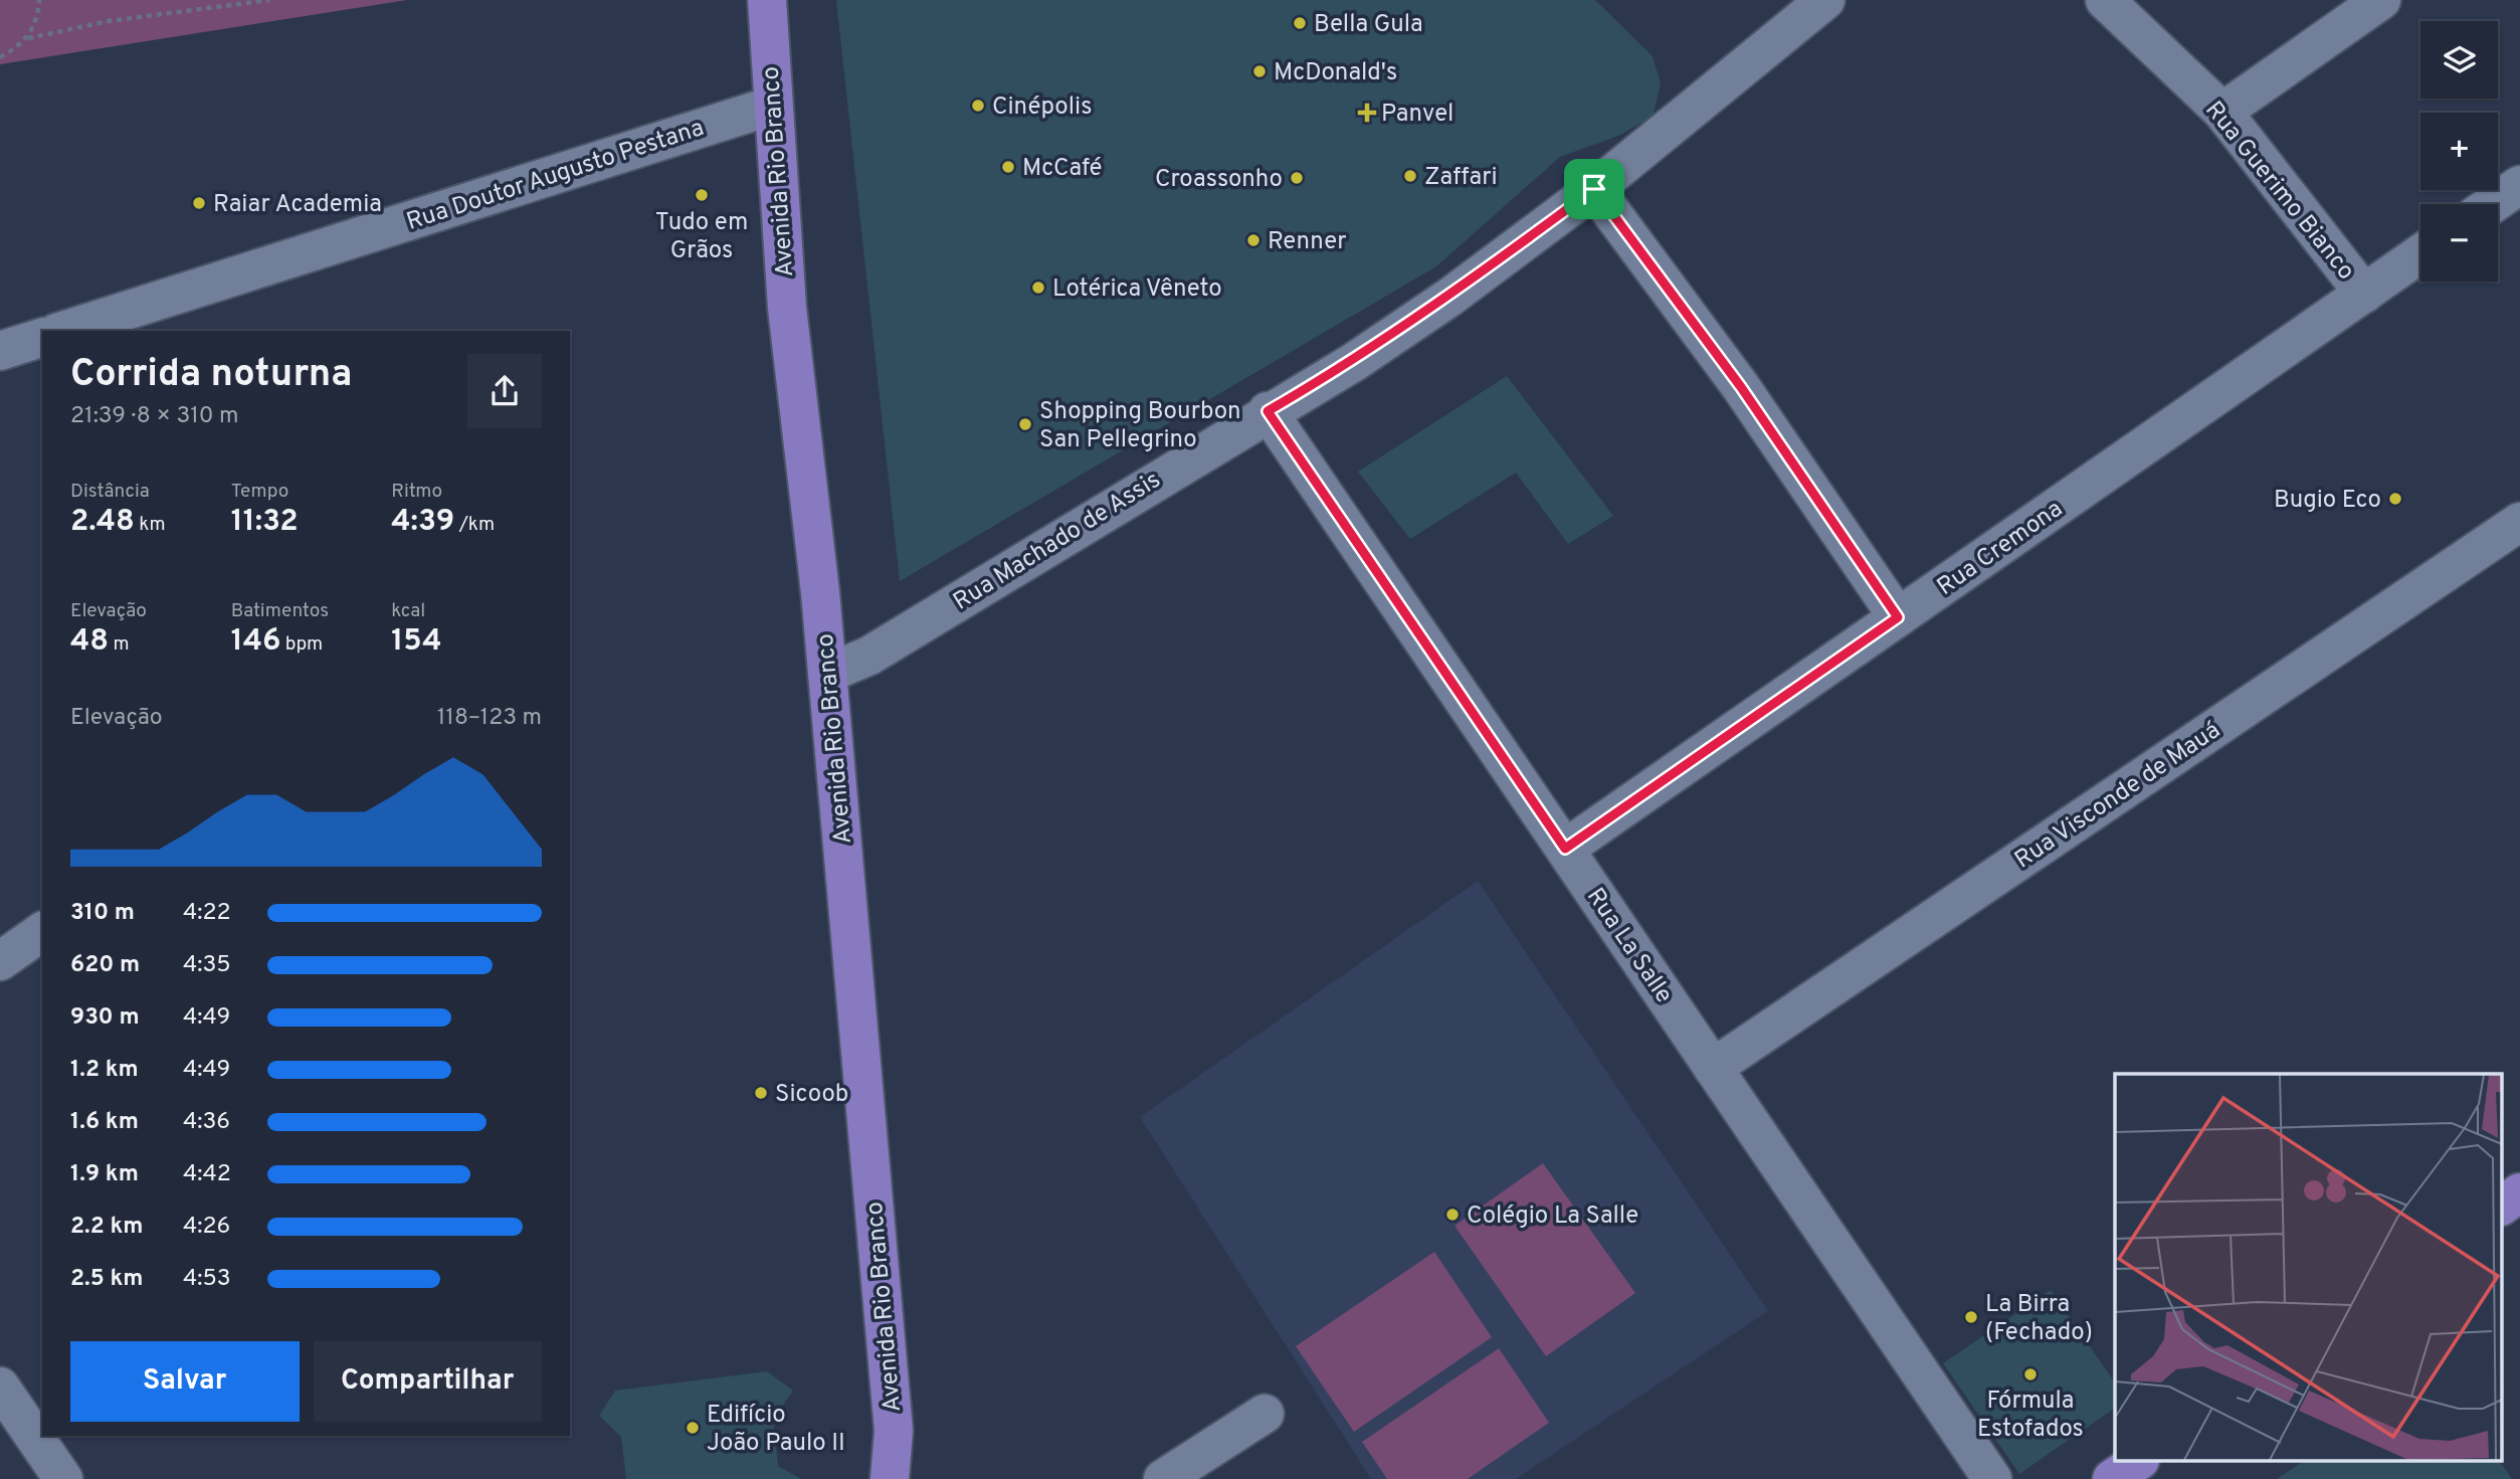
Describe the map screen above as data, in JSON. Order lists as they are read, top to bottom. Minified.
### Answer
{"streets":{"main road":["Avenida Rio Branco"],"street":["Rua Doutor Augusto Pestana","Rua Guerimo Bianco","Rua Machado de Assis","Rua Cremona","Rua Visconde de Mauá","Rua La Salle"]},"crossings":[["Avenida Rio Branco","Rua Doutor Augusto Pestana"],["Avenida Rio Branco","Rua Machado de Assis"],["Rua Guerimo Bianco","Rua Cremona"],["Rua Machado de Assis","Rua La Salle"],["Rua Cremona","Rua La Salle"],["Rua Visconde de Mauá","Rua La Salle"]],"places":{"other":["Bella Gula","McDonald's","Cinépolis","McCafé","Zaffari","Croassonho","Tudo em Grãos","Raiar Academia","Renner","Lotérica Vêneto","Shopping Bourbon San Pellegrino","Bugio Eco","Sicoob","Colégio La Salle","La Birra (Fechado)","Fórmula Estofados","Edifício João Paulo II"],"health":["Panvel"]},"page":{"map_buttons":["+","−"],"heading":["Corrida noturna","21:39 · 8 × 310 m"],"stats":[["Distância","2.48 km"],["Tempo","11:32"],["Ritmo","4:39 /km"],["Elevação","48 m"],["Batimentos","146 bpm"],["kcal","154"]],"chart":["Elevação","118–123 m"],"list":[{"name":"310 m","note":"4:22"},{"name":"620 m","note":"4:35"},{"name":"930 m","note":"4:49"},{"name":"1.2 km","note":"4:49"},{"name":"1.6 km","note":"4:36"},{"name":"1.9 km","note":"4:42"},{"name":"2.2 km","note":"4:26"},{"name":"2.5 km","note":"4:53"}],"buttons":["Salvar","Compartilhar"]}}
